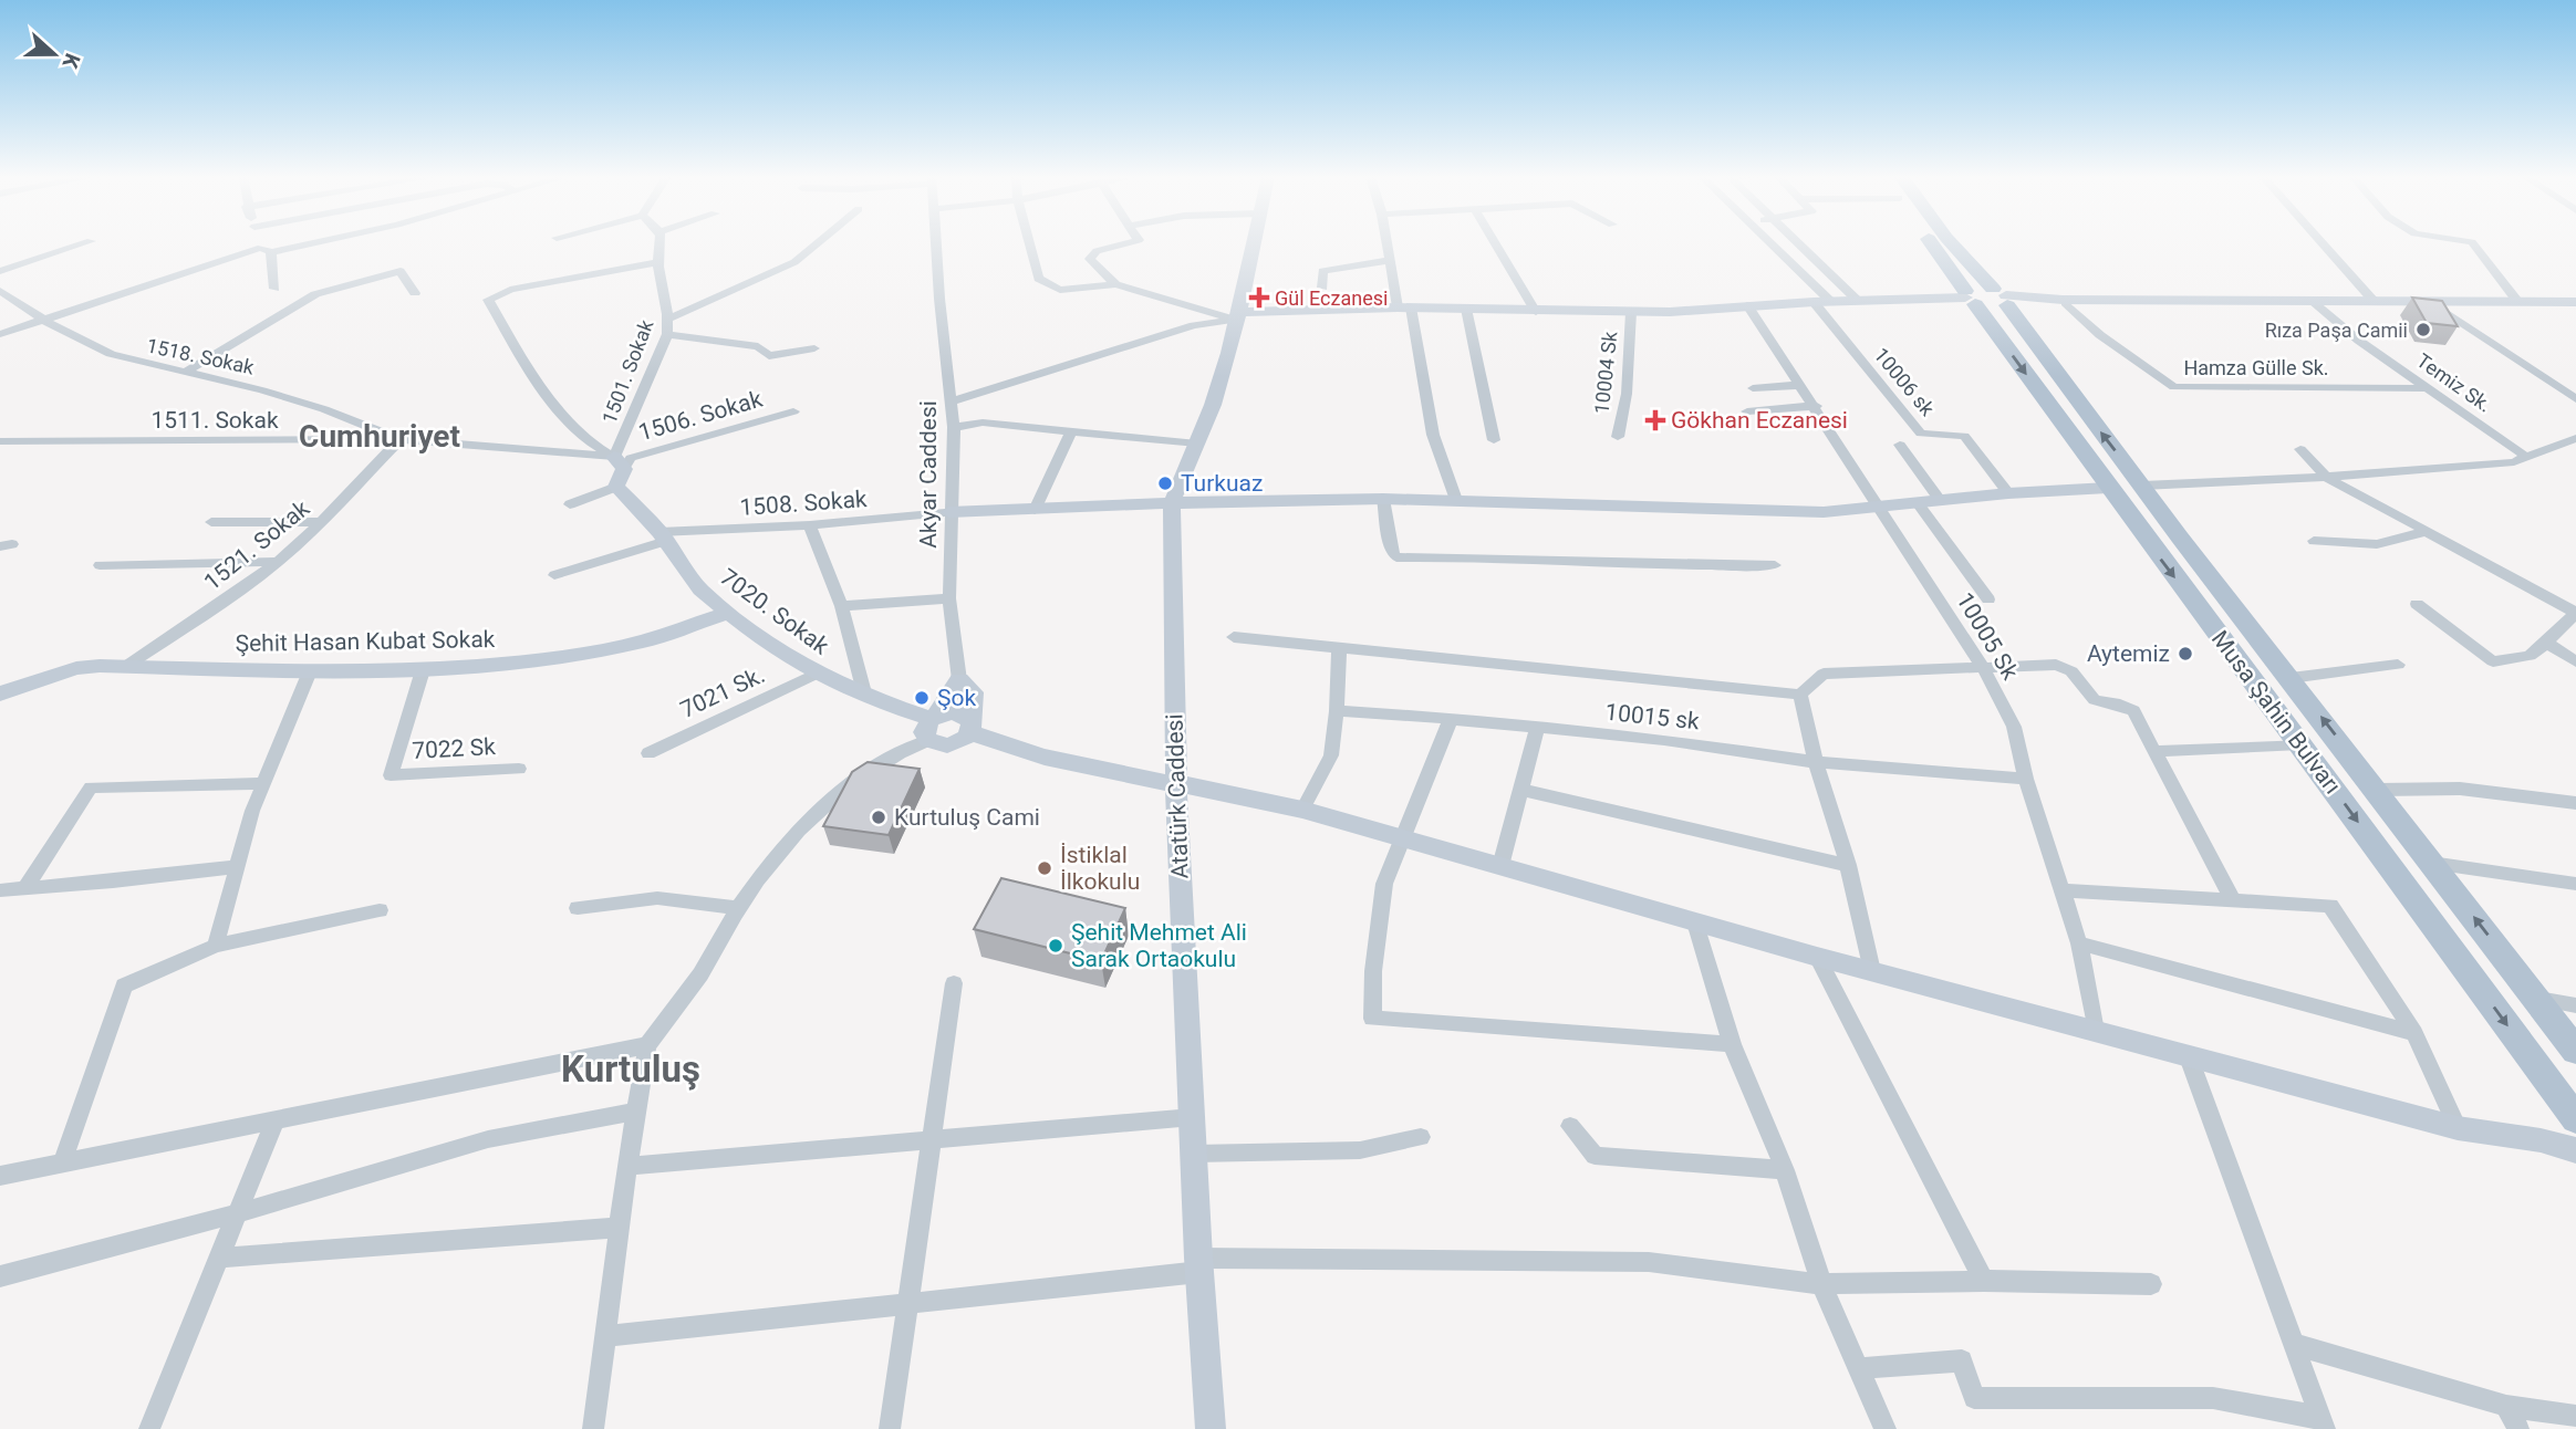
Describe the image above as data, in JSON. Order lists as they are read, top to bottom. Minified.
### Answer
{"streets":{"main road":["Musa Şahin Bulvarı"],"street":["1518. Sokak","Hamza Gülle Sk.","1501. Sokak","10004 Sk","10006 sk","Temiz Sk.","1506. Sokak","1511. Sokak","Akyar Caddesi","1508. Sokak","1521. Sokak","7020. Sokak","10005 Sk","Şehit Hasan Kubat Sokak","7021 Sk.","10015 sk","7022 Sk","Atatürk Caddesi"]},"crossings":[["1518. Sokak","1511. Sokak"],["1518. Sokak","1521. Sokak"],["Hamza Gülle Sk.","Temiz Sk."],["1501. Sokak","1506. Sokak"],["1501. Sokak","1511. Sokak"],["1501. Sokak","7020. Sokak"],["1506. Sokak","1511. Sokak"],["1506. Sokak","7020. Sokak"],["1511. Sokak","1521. Sokak"],["1511. Sokak","7020. Sokak"],["Akyar Caddesi","1508. Sokak"],["1508. Sokak","7020. Sokak"],["1521. Sokak","Şehit Hasan Kubat Sokak"],["7020. Sokak","Şehit Hasan Kubat Sokak"],["7020. Sokak","7021 Sk."],["10005 Sk","10015 sk"],["Şehit Hasan Kubat Sokak","7022 Sk"]],"districts":["Cumhuriyet","Kurtuluş"],"places":{"health":["Gül Eczanesi","Gökhan Eczanesi"],"other":["Rıza Paşa Camii","Turkuaz","Aytemiz","Şok","Kurtuluş Cami","İstiklal İlkokulu","Şehit Mehmet Ali Sarak Ortaokulu"]},"north":"right"}
